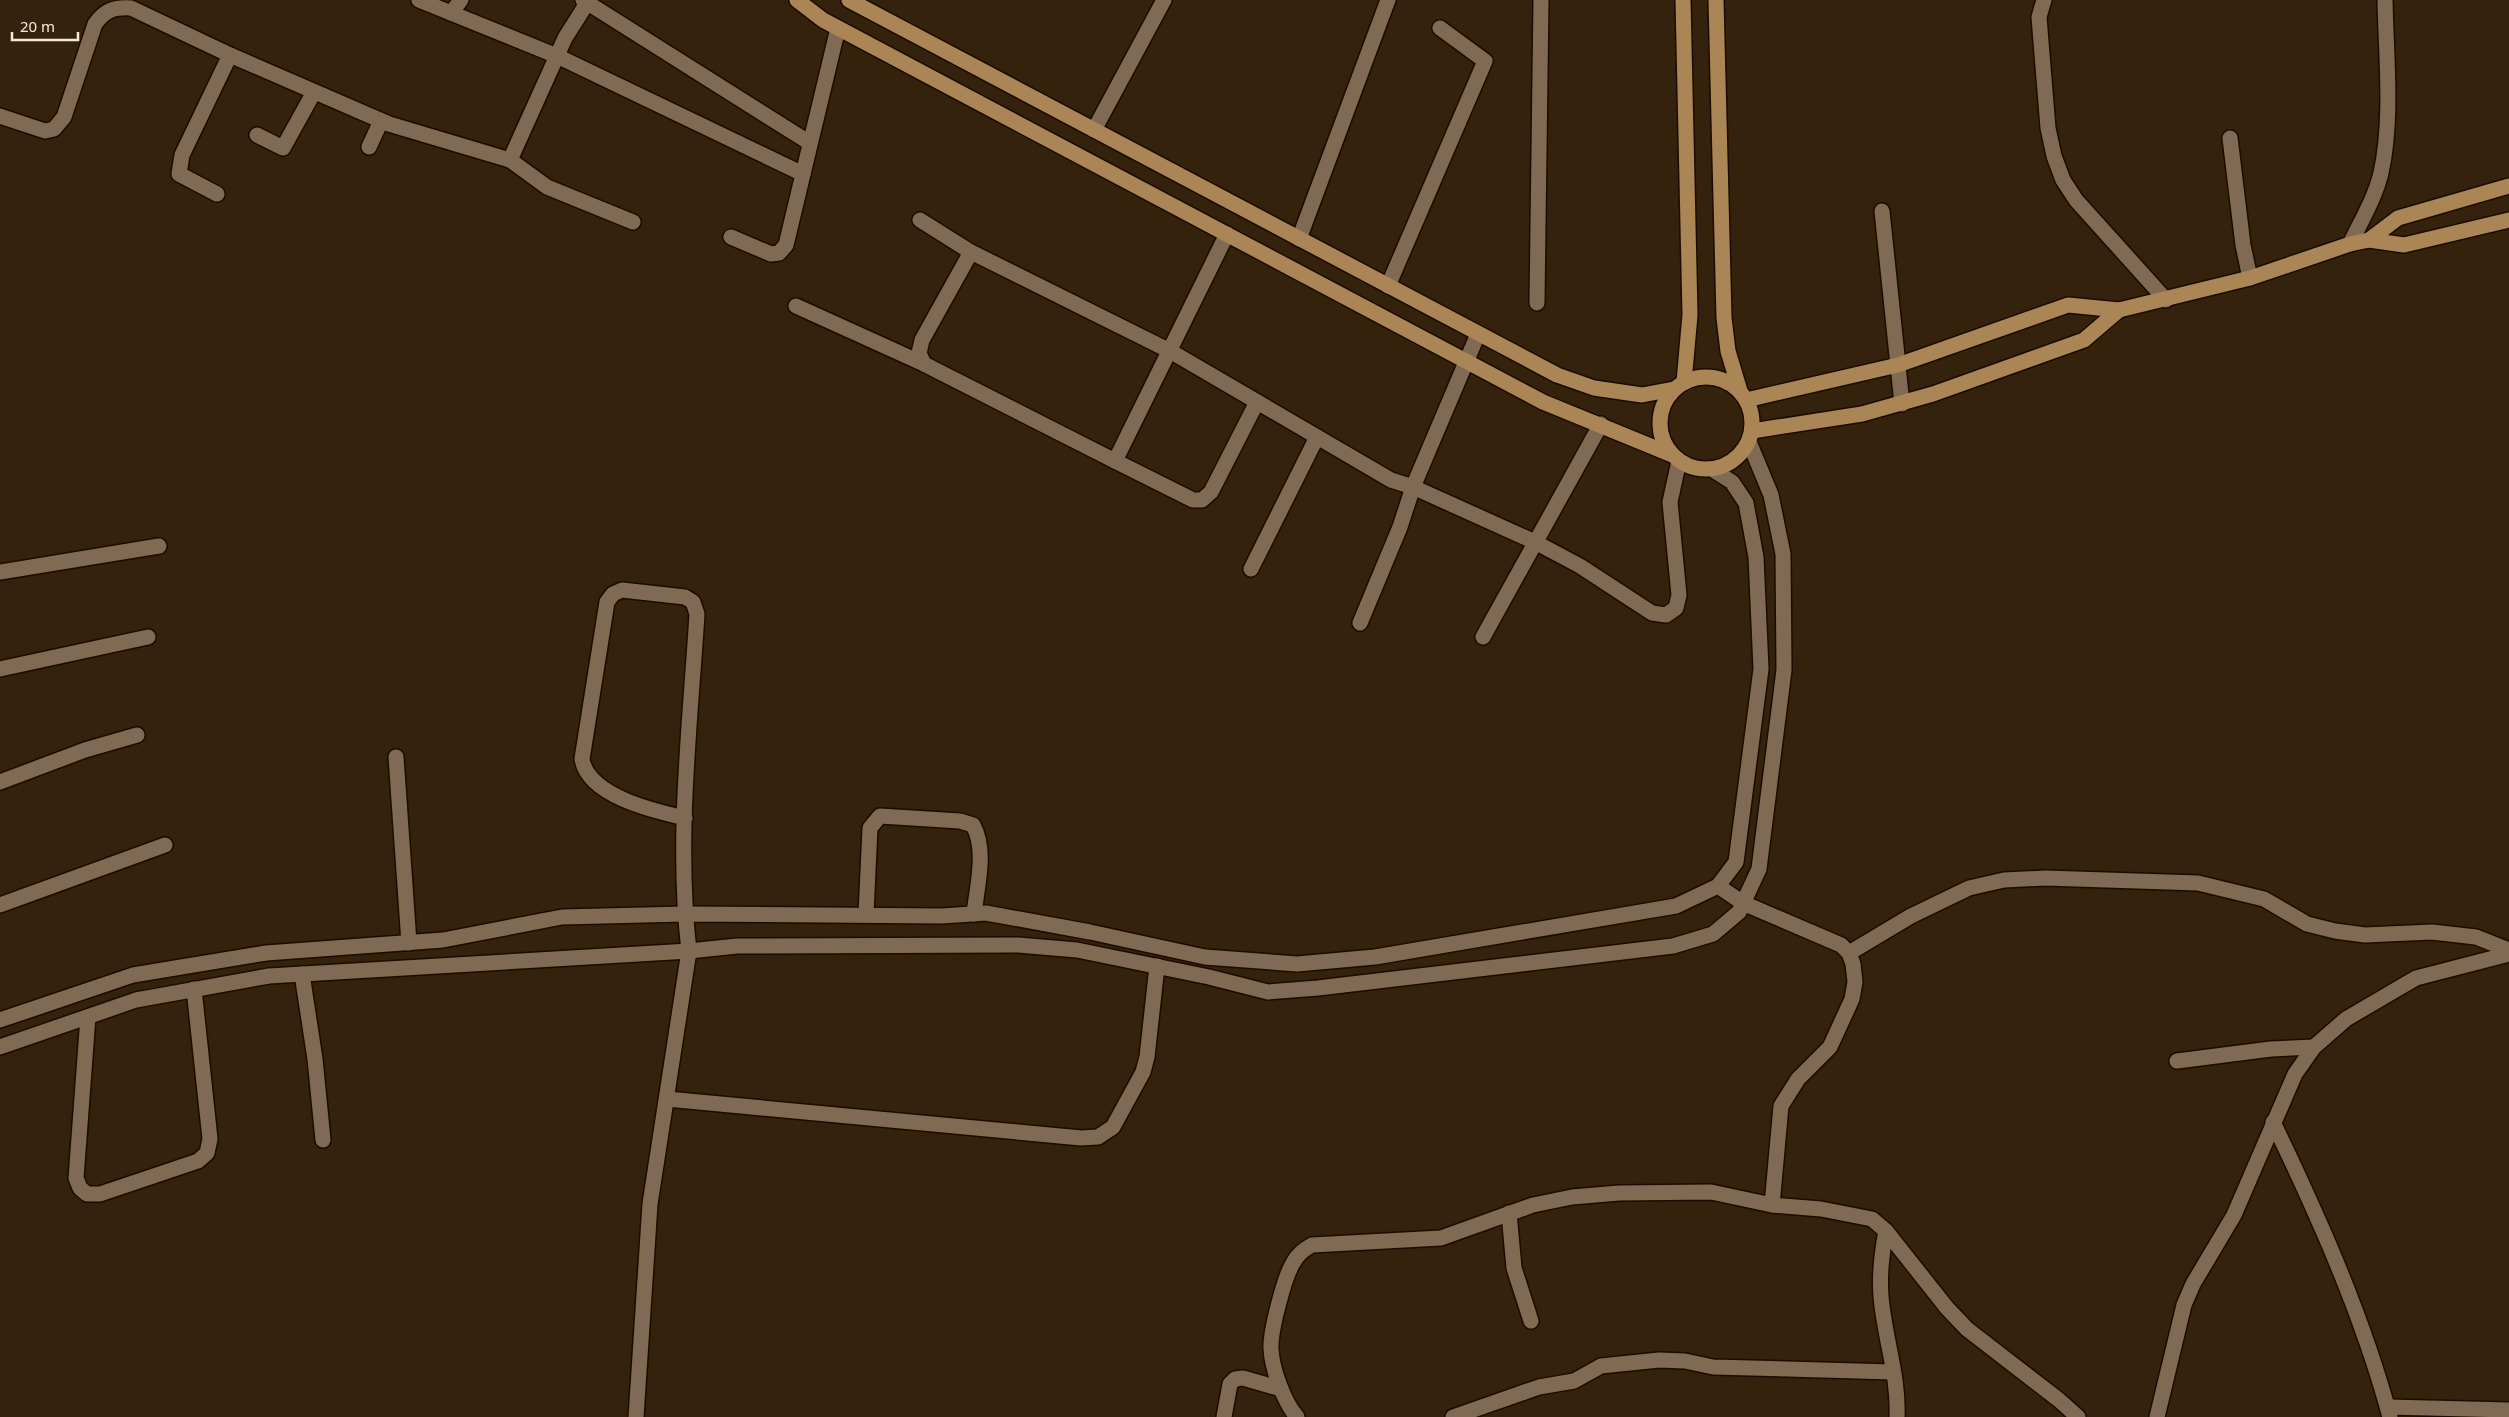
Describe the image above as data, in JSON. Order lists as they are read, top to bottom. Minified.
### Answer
{"scale_bar":"20 m"}
